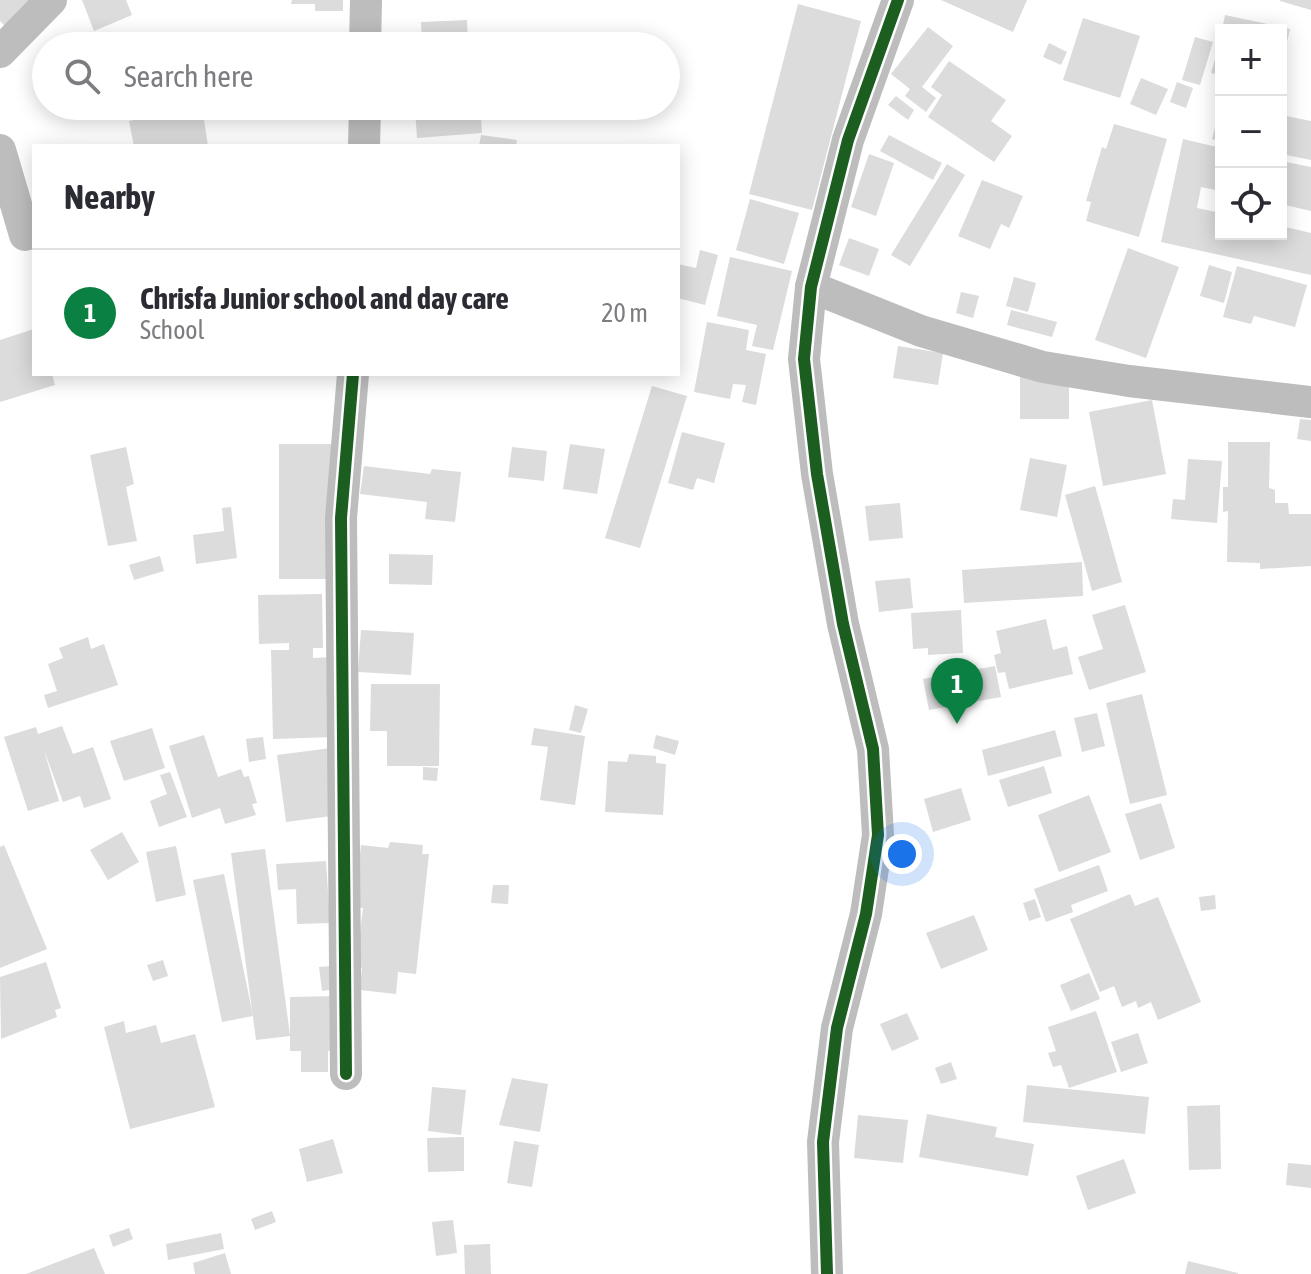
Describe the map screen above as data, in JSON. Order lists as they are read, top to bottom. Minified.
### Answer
{"page":{"map_buttons":["+","−"],"search":"Search here","heading":"Nearby","list":[{"mark":"1","name":"Chrisfa Junior school and day care","note":"School","value":"20 m"}],"pins":"1"}}
